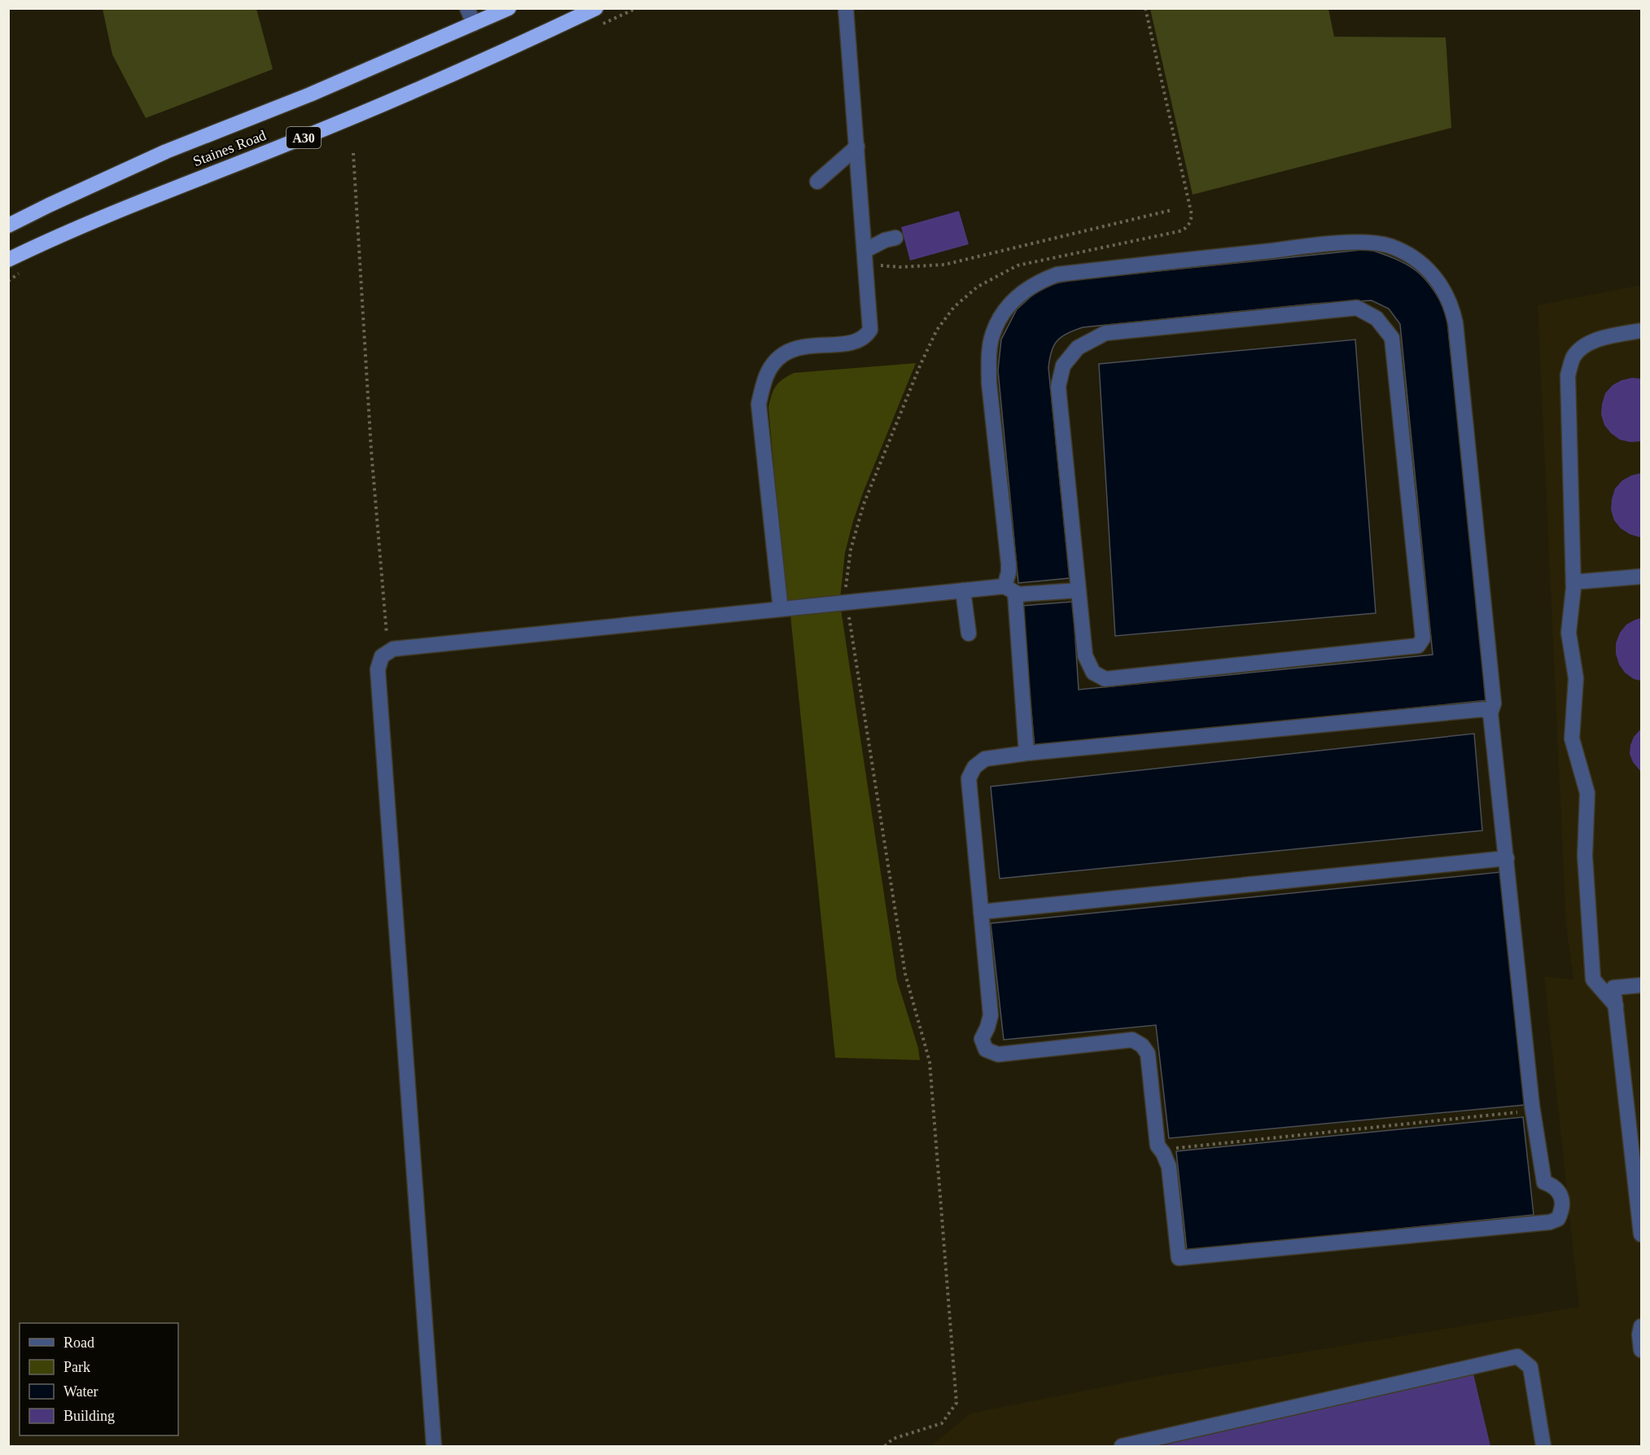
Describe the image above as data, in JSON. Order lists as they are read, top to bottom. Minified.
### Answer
{"streets":{"highway":["A30","Staines Road"]},"legend":["Road","Park","Water","Building"]}
